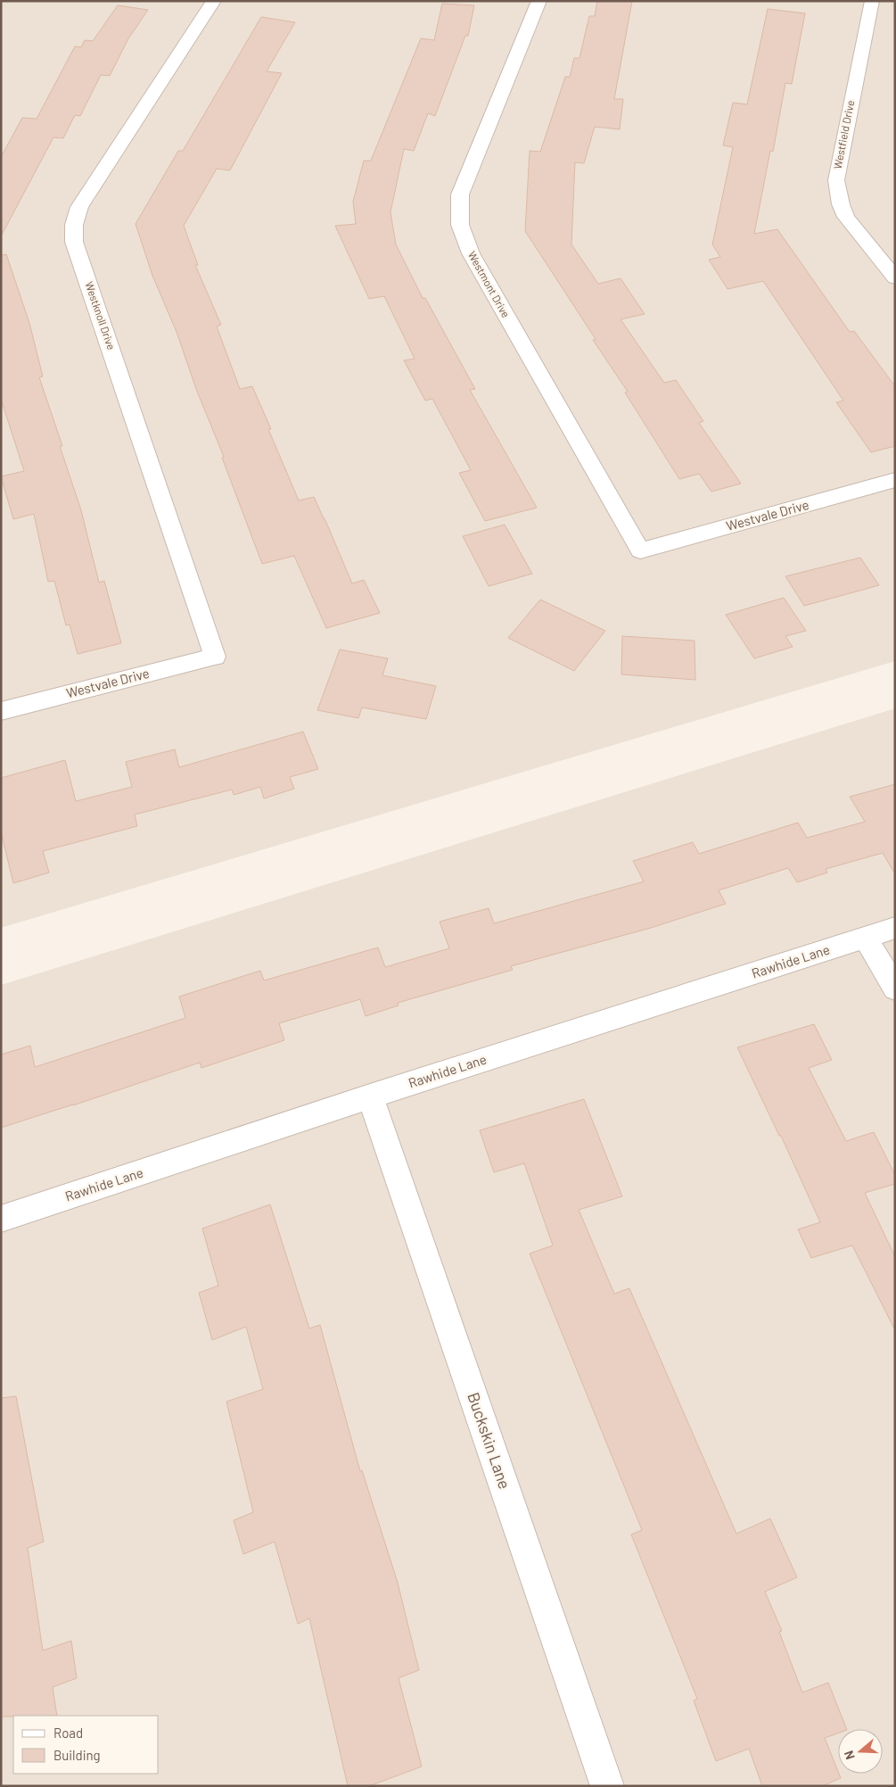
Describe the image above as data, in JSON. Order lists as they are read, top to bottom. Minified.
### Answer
{"streets":{"street":["Westfield Drive","Westmont Drive","Westknoll Drive","Westvale Drive","Rawhide Lane","Buckskin Lane"]},"crossings":[["Westmont Drive","Westvale Drive"],["Westknoll Drive","Westvale Drive"],["Rawhide Lane","Buckskin Lane"]],"legend":["Road","Building"],"north":"left"}
